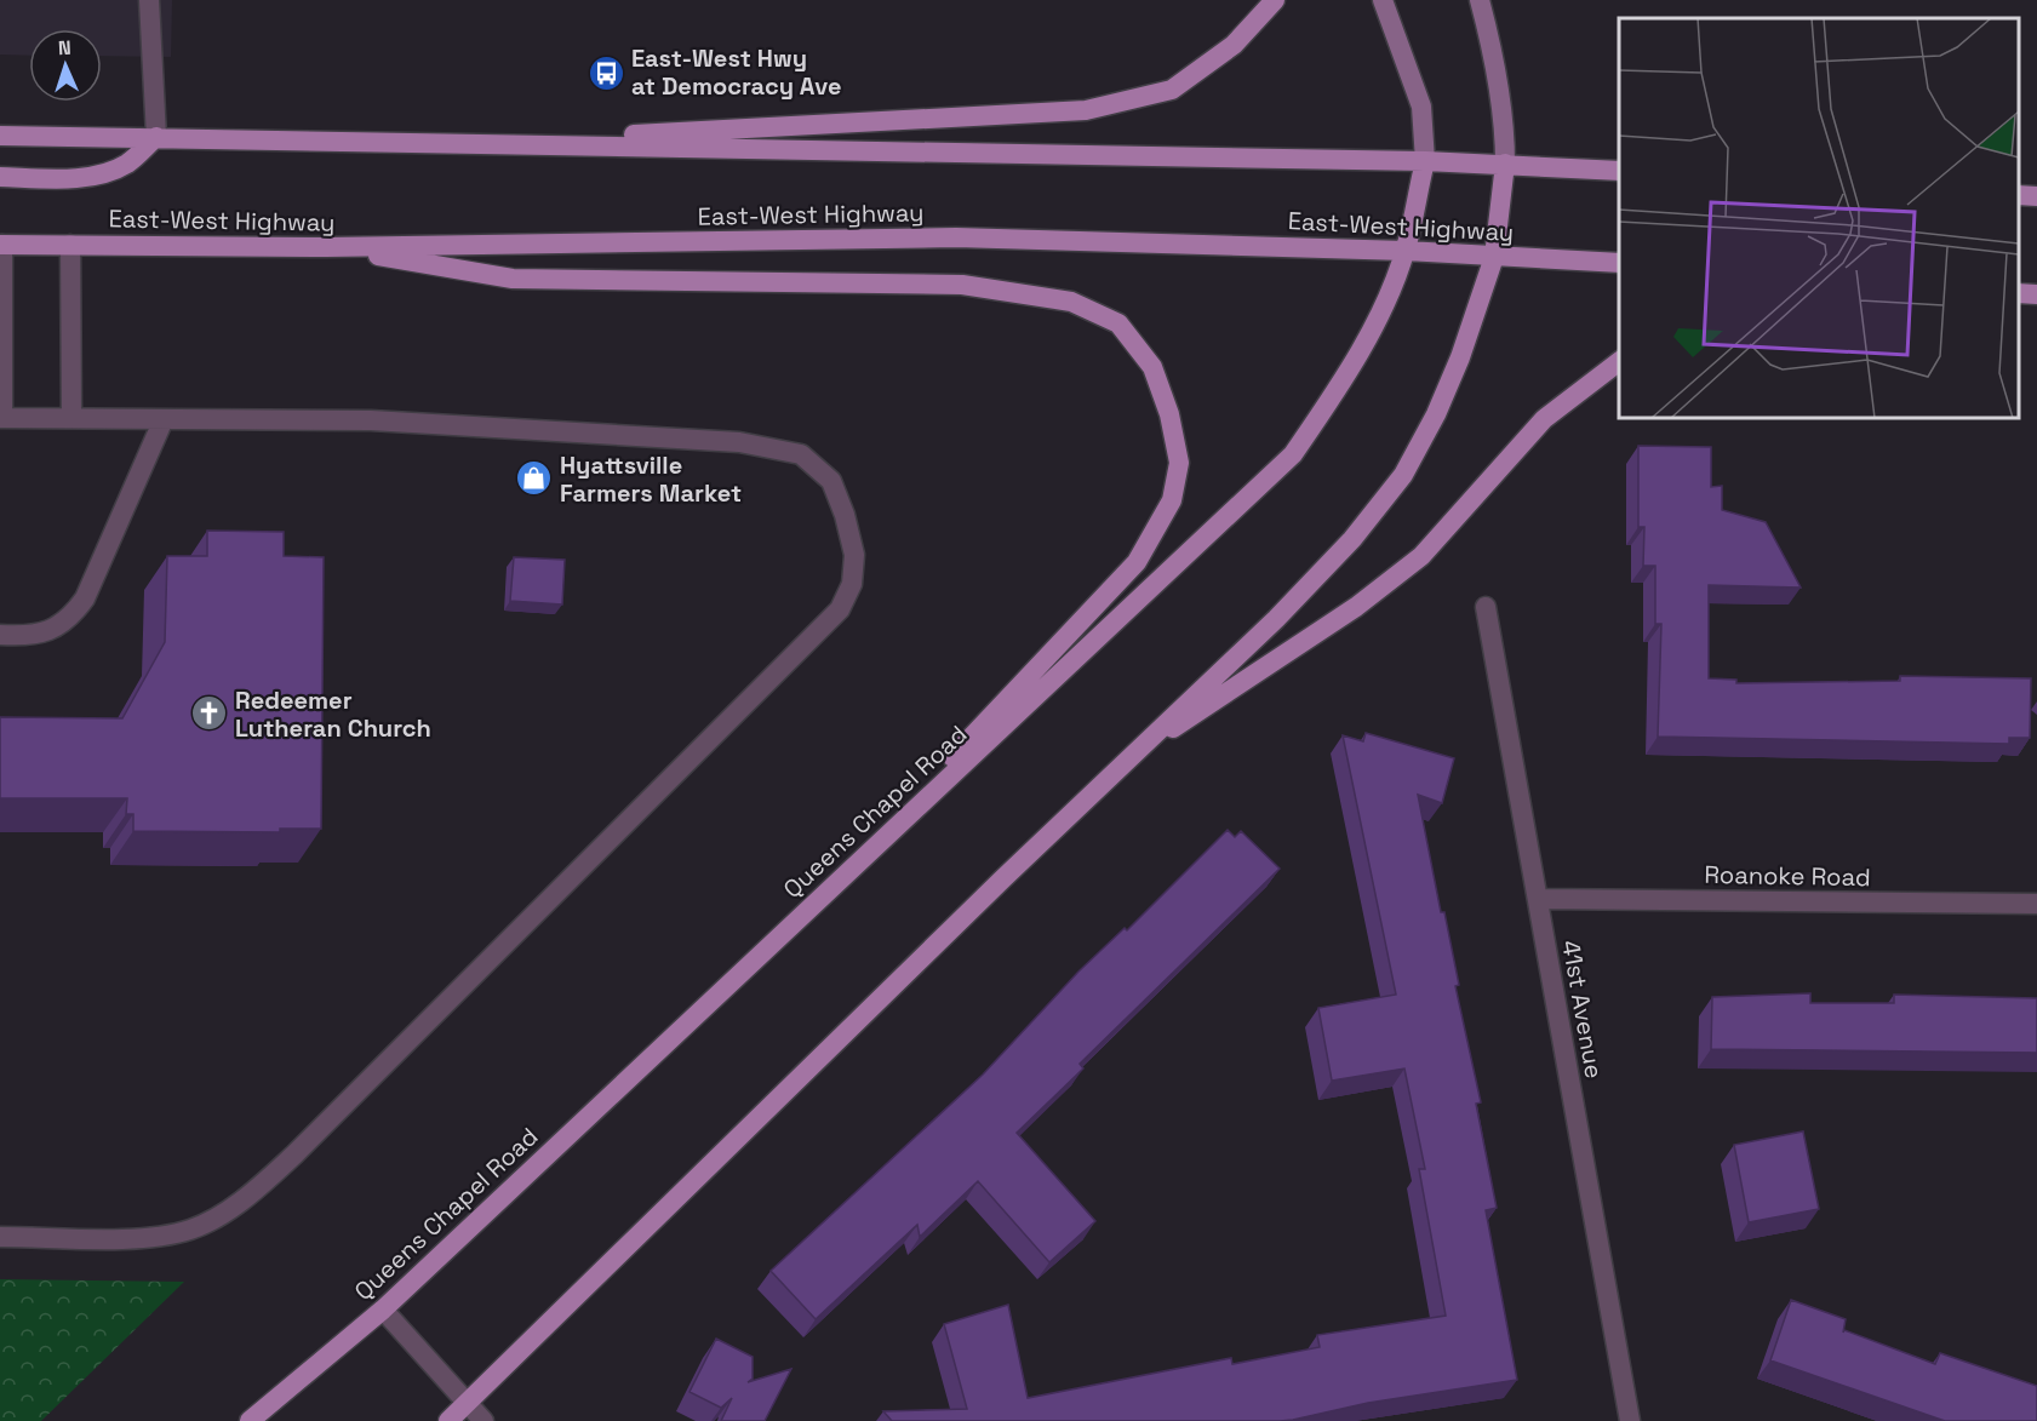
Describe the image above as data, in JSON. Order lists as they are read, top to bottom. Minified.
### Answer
{"streets":{"main road":["East-West Highway","Queens Chapel Road"],"street":["Roanoke Road","41st Avenue"]},"crossings":[["East-West Highway","Queens Chapel Road"],["Roanoke Road","41st Avenue"]],"places":{"bus stop":["East-West Hwy at Democracy Ave"],"shop":["Hyattsville Farmers Market"],"church":["Redeemer Lutheran Church"]},"north":"top"}
